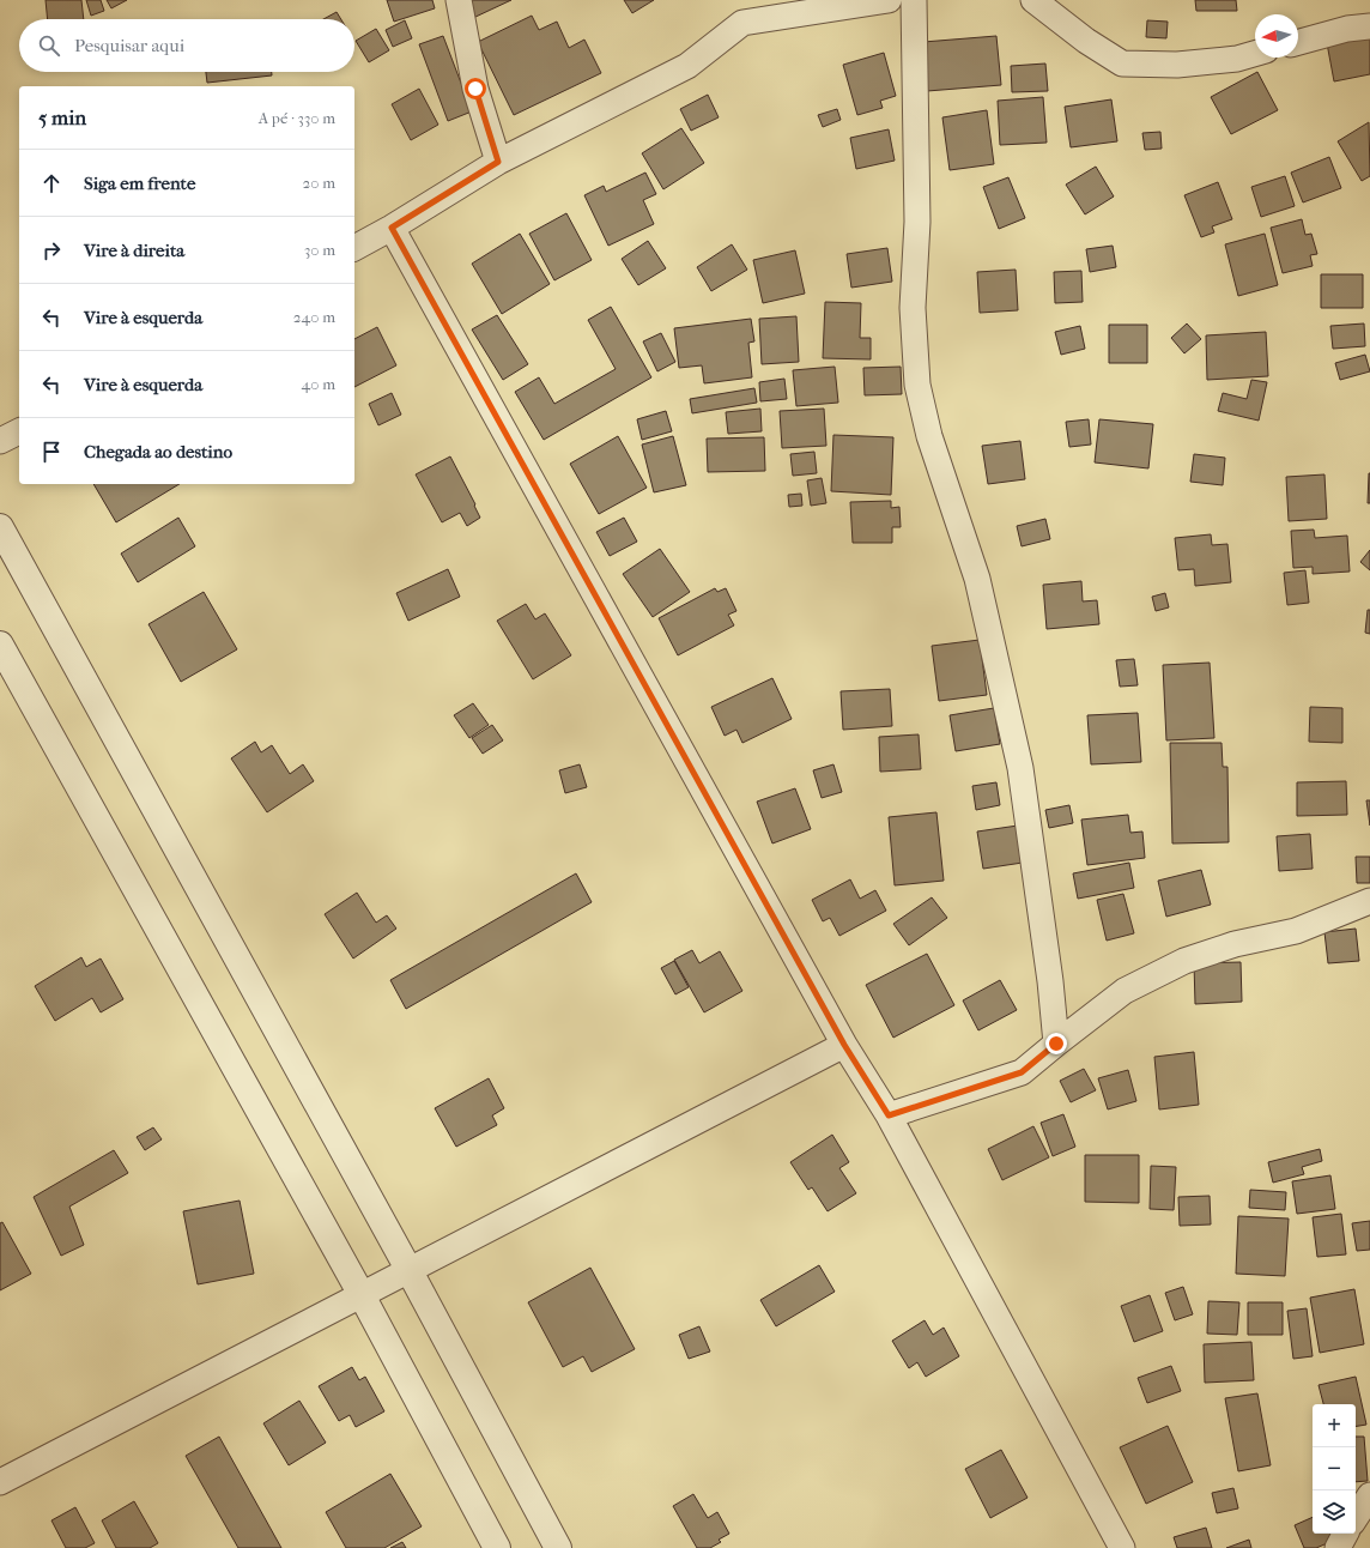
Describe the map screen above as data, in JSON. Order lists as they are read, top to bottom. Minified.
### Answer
{"north":"left","page":{"search":"Pesquisar aqui","heading":["5 min","A pé · 330 m"],"list":[["Siga em frente","20 m"],["Vire à direita","30 m"],["Vire à esquerda","240 m"],["Vire à esquerda","40 m"],"Chegada ao destino"],"map_buttons":["+","−"]}}
